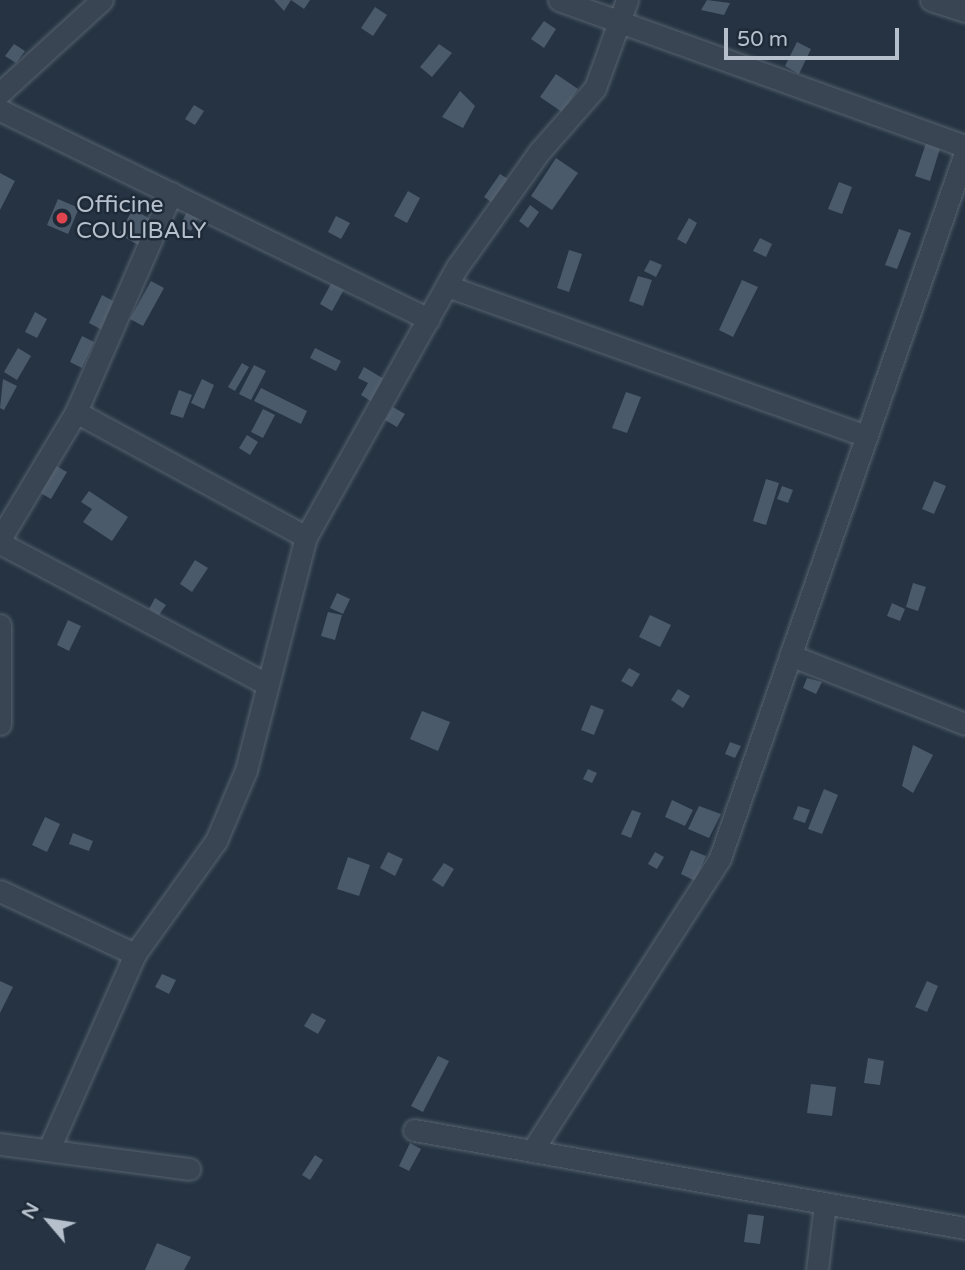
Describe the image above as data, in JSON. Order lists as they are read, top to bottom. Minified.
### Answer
{"places":["Officine COULIBALY"],"scale_bar":"50 m","north":"top left"}
